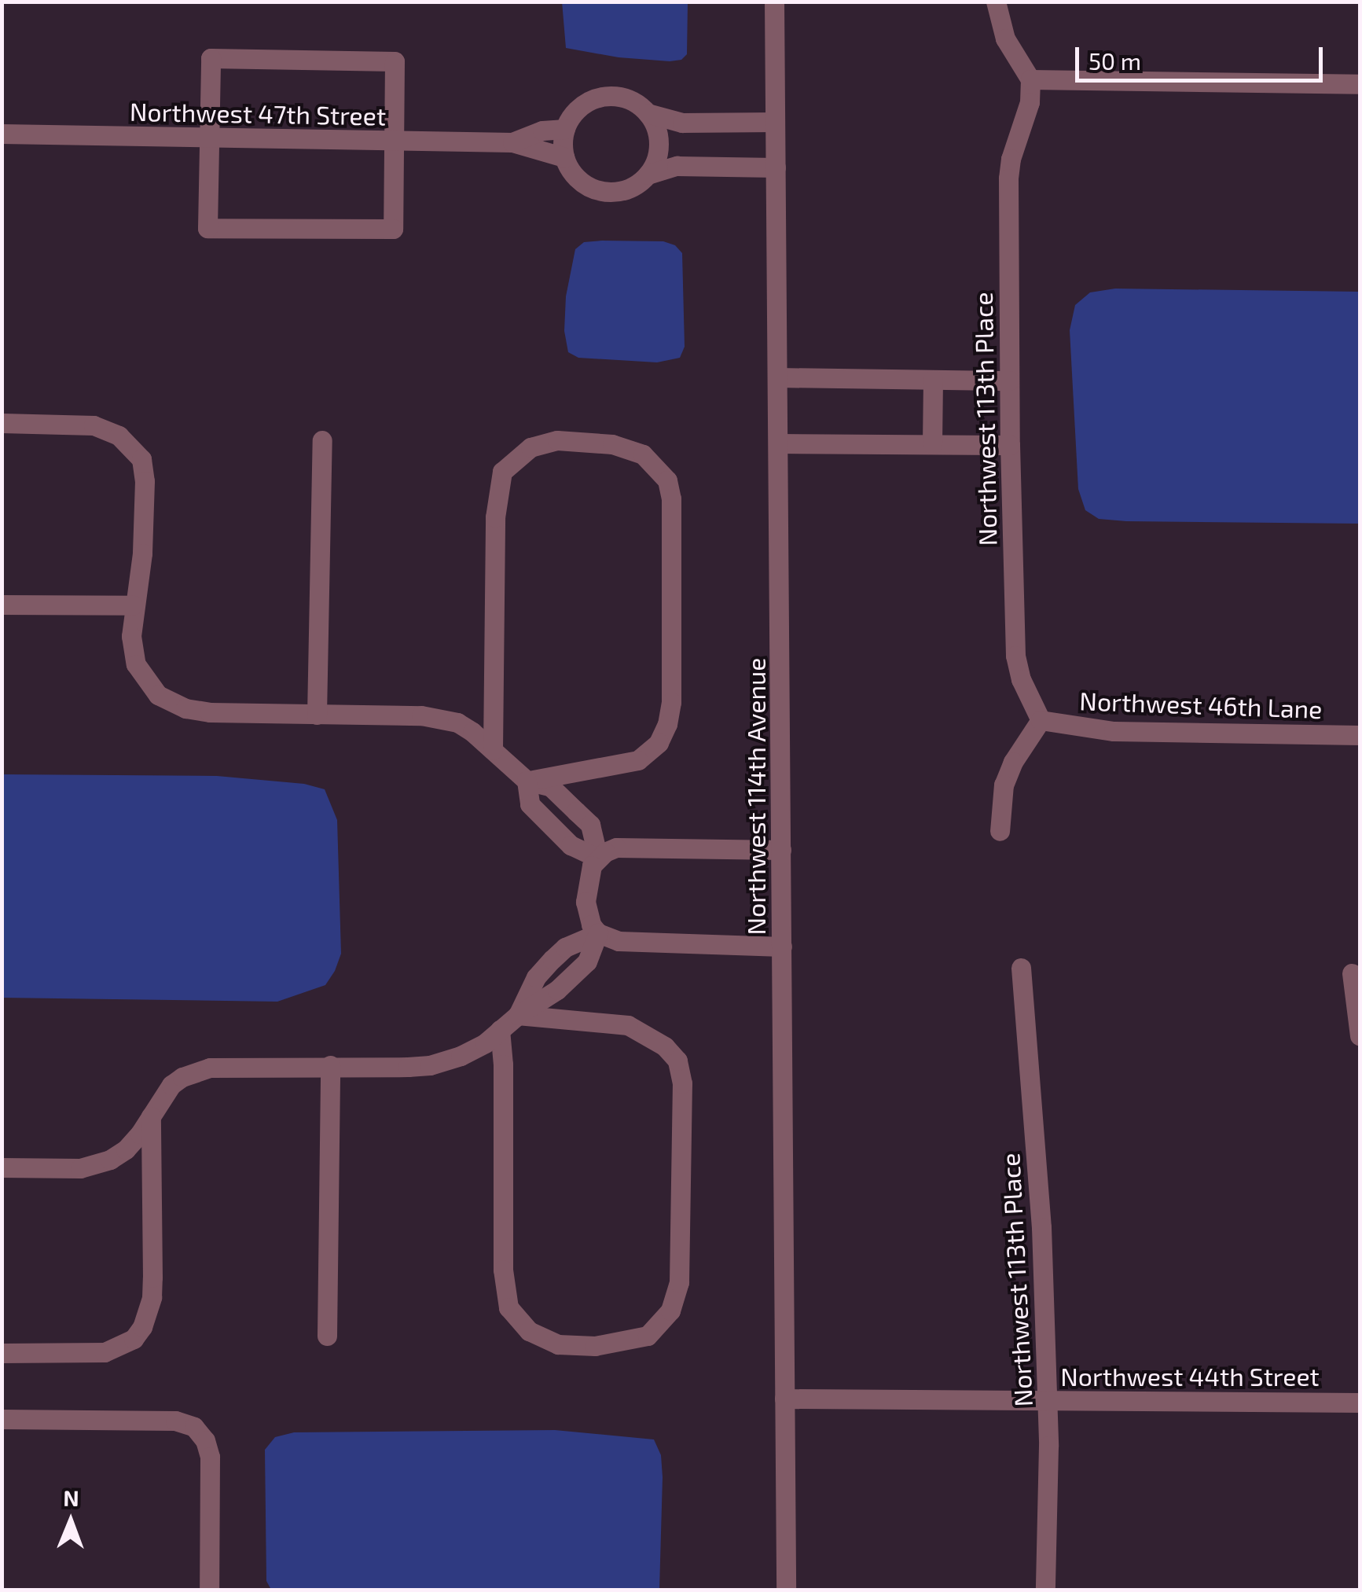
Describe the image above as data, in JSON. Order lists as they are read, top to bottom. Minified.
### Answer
{"streets":{"street":["Northwest 47th Street","Northwest 113th Place","Northwest 46th Lane","Northwest 114th Avenue","Northwest 44th Street"]},"crossings":[["Northwest 113th Place","Northwest 46th Lane"],["Northwest 113th Place","Northwest 44th Street"],["Northwest 114th Avenue","Northwest 44th Street"]],"scale_bar":"50 m","north":"top"}
